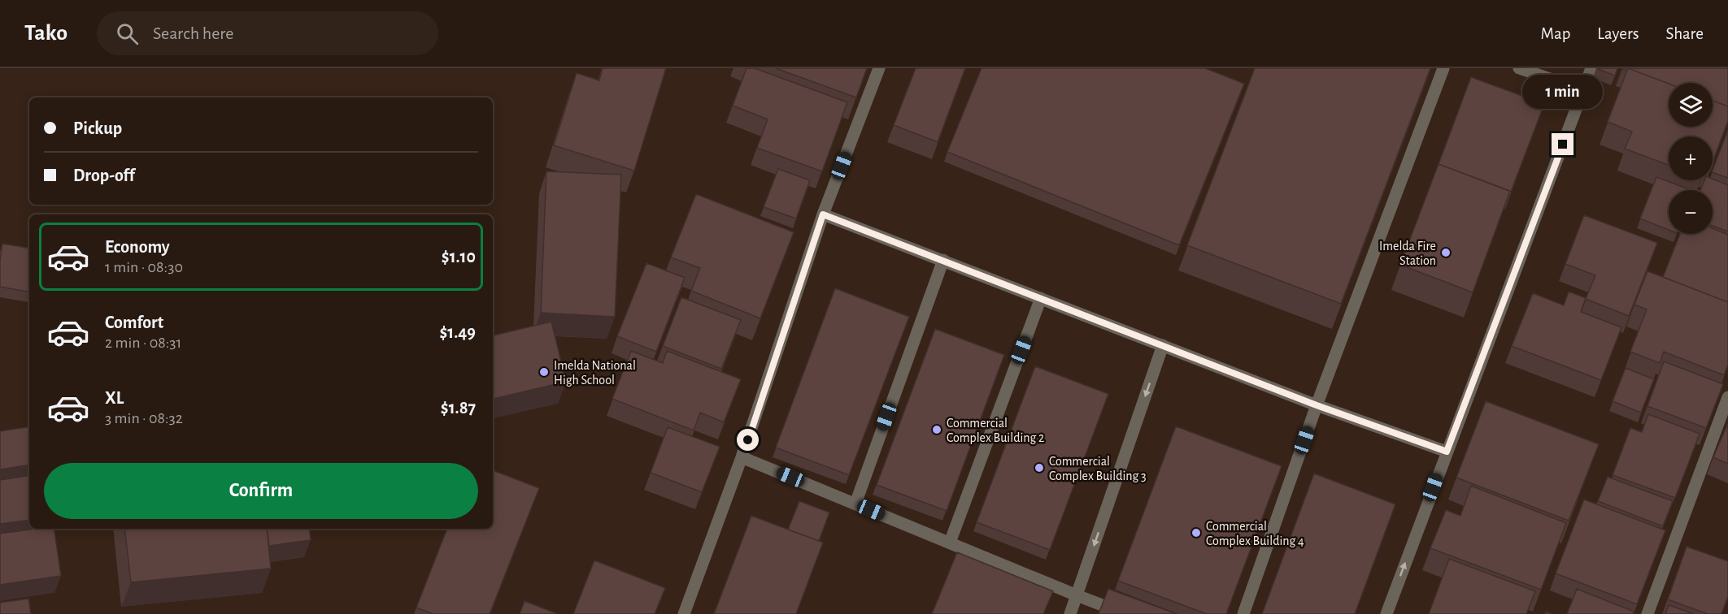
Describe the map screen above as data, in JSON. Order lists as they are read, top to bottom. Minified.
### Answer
{"places":["Imelda Fire Station","Imelda National High School","Commercial Complex Building 2","Commercial Complex Building 3","Commercial Complex Building 4"],"page":{"header":"Tako","search":"Search here","nav":["Map","Layers","Share"],"bubble":"1 min","map_buttons":["+","−"],"banner":["Pickup","Drop-off"],"list":[{"name":"Economy","note":"1 min · 08:30","value":"$1.10"},{"name":"Comfort","note":"2 min · 08:31","value":"$1.49"},{"name":"XL","note":"3 min · 08:32","value":"$1.87"}],"buttons":"Confirm"}}
